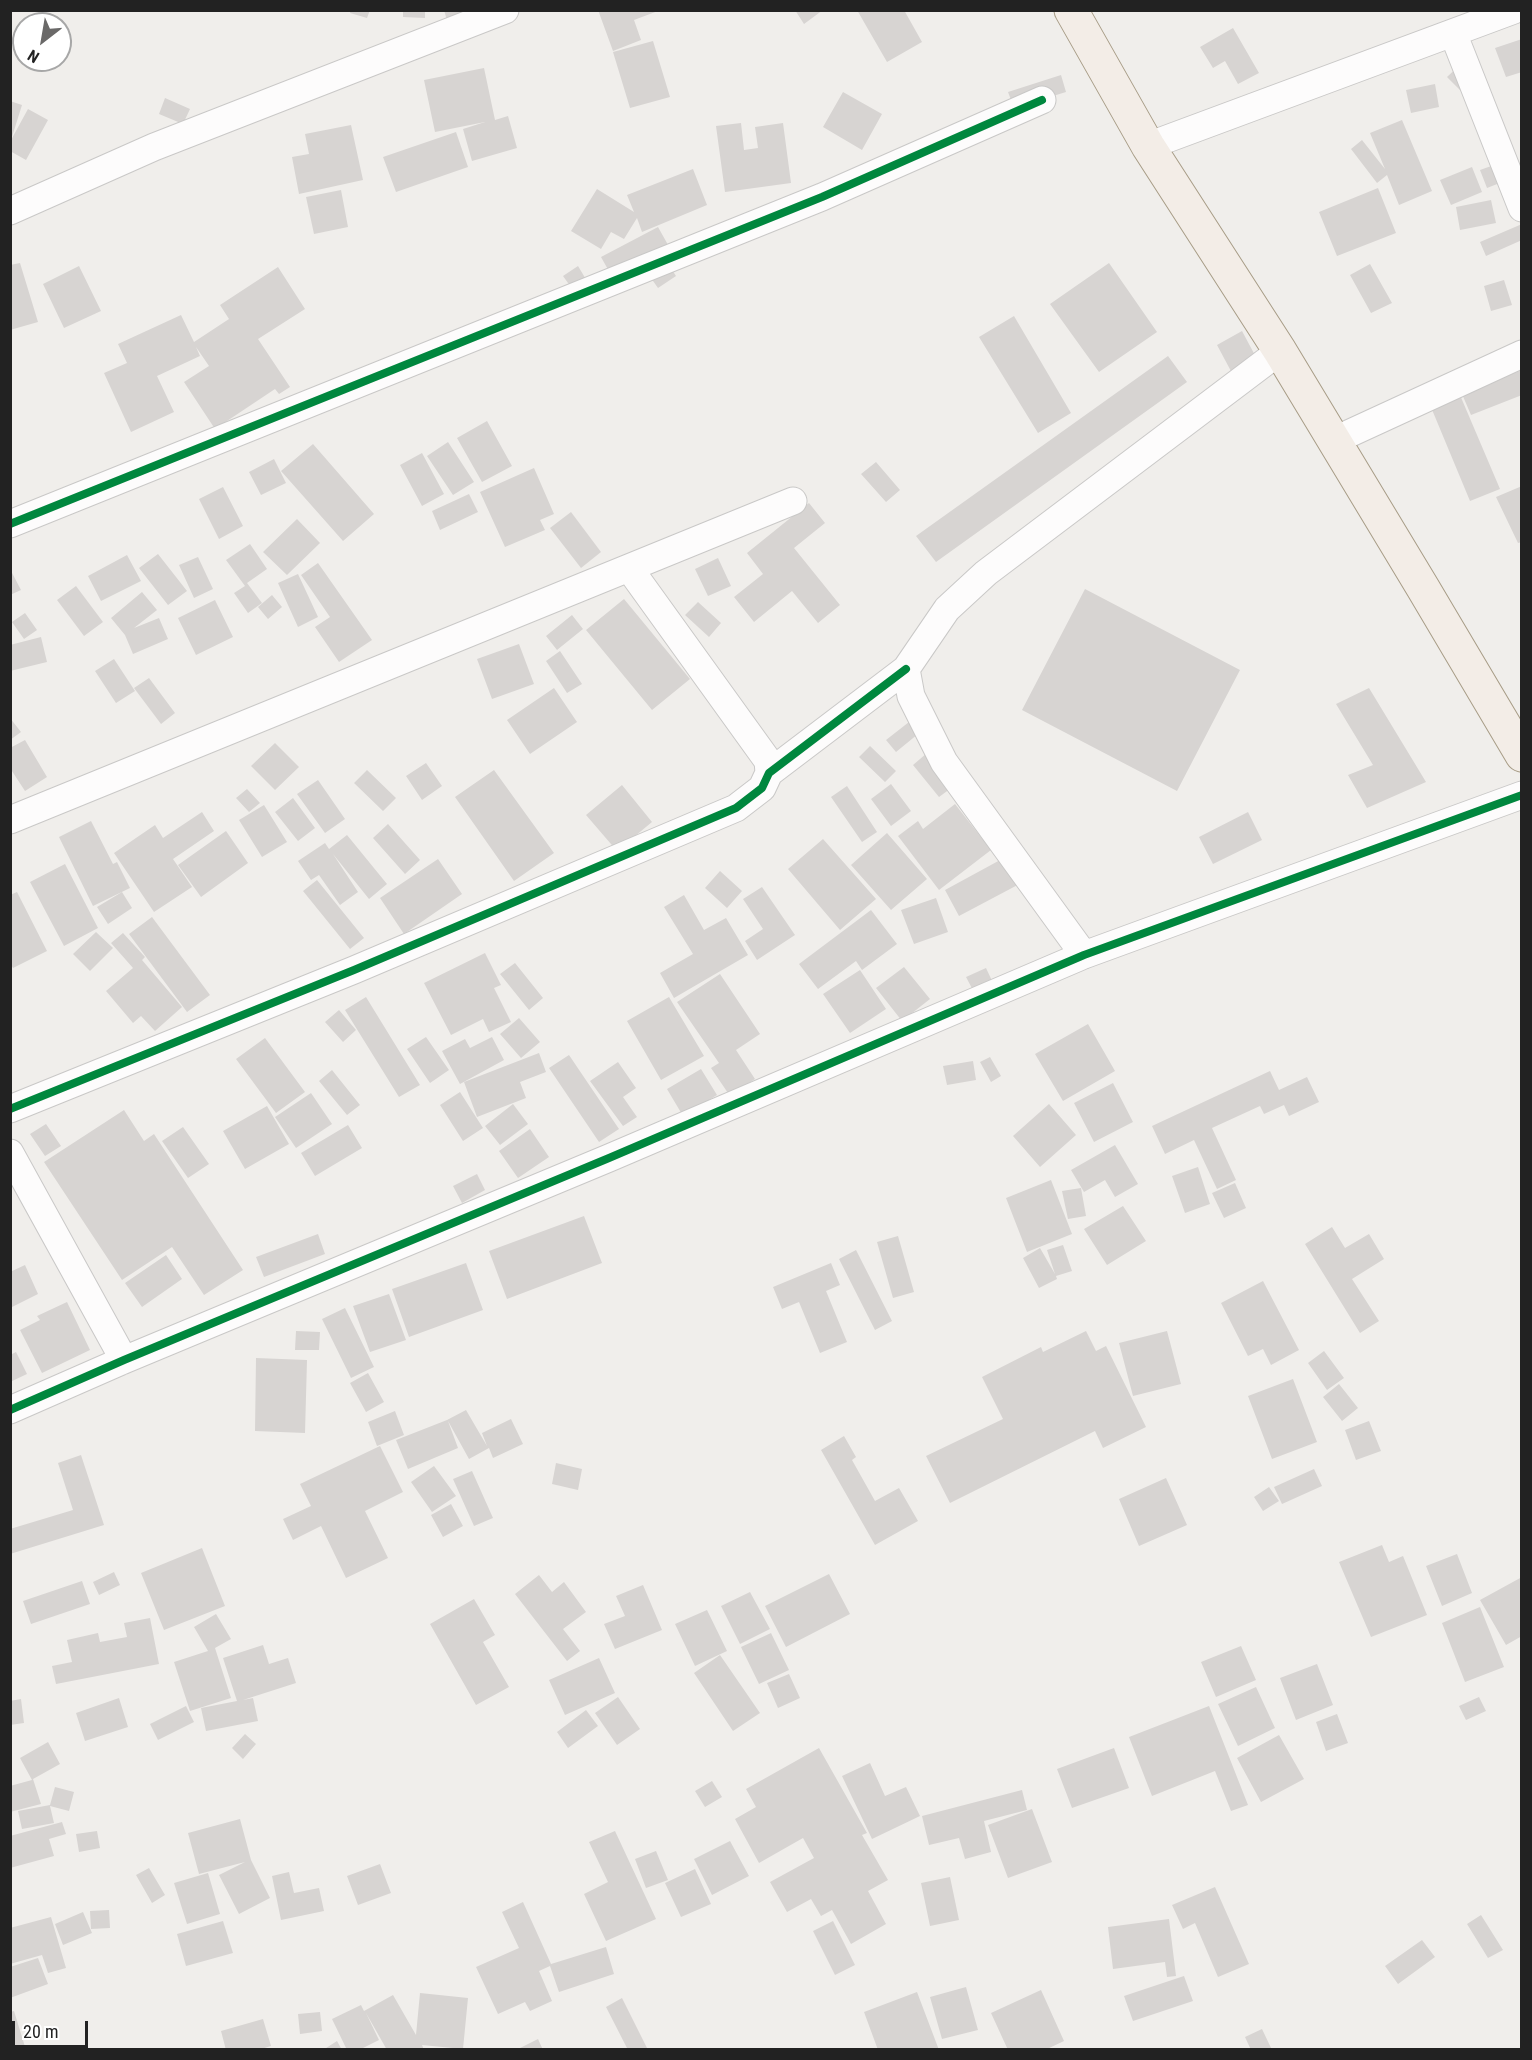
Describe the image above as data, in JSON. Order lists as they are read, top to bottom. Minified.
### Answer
{"scale_bar":"20 m","north":"bottom left"}
